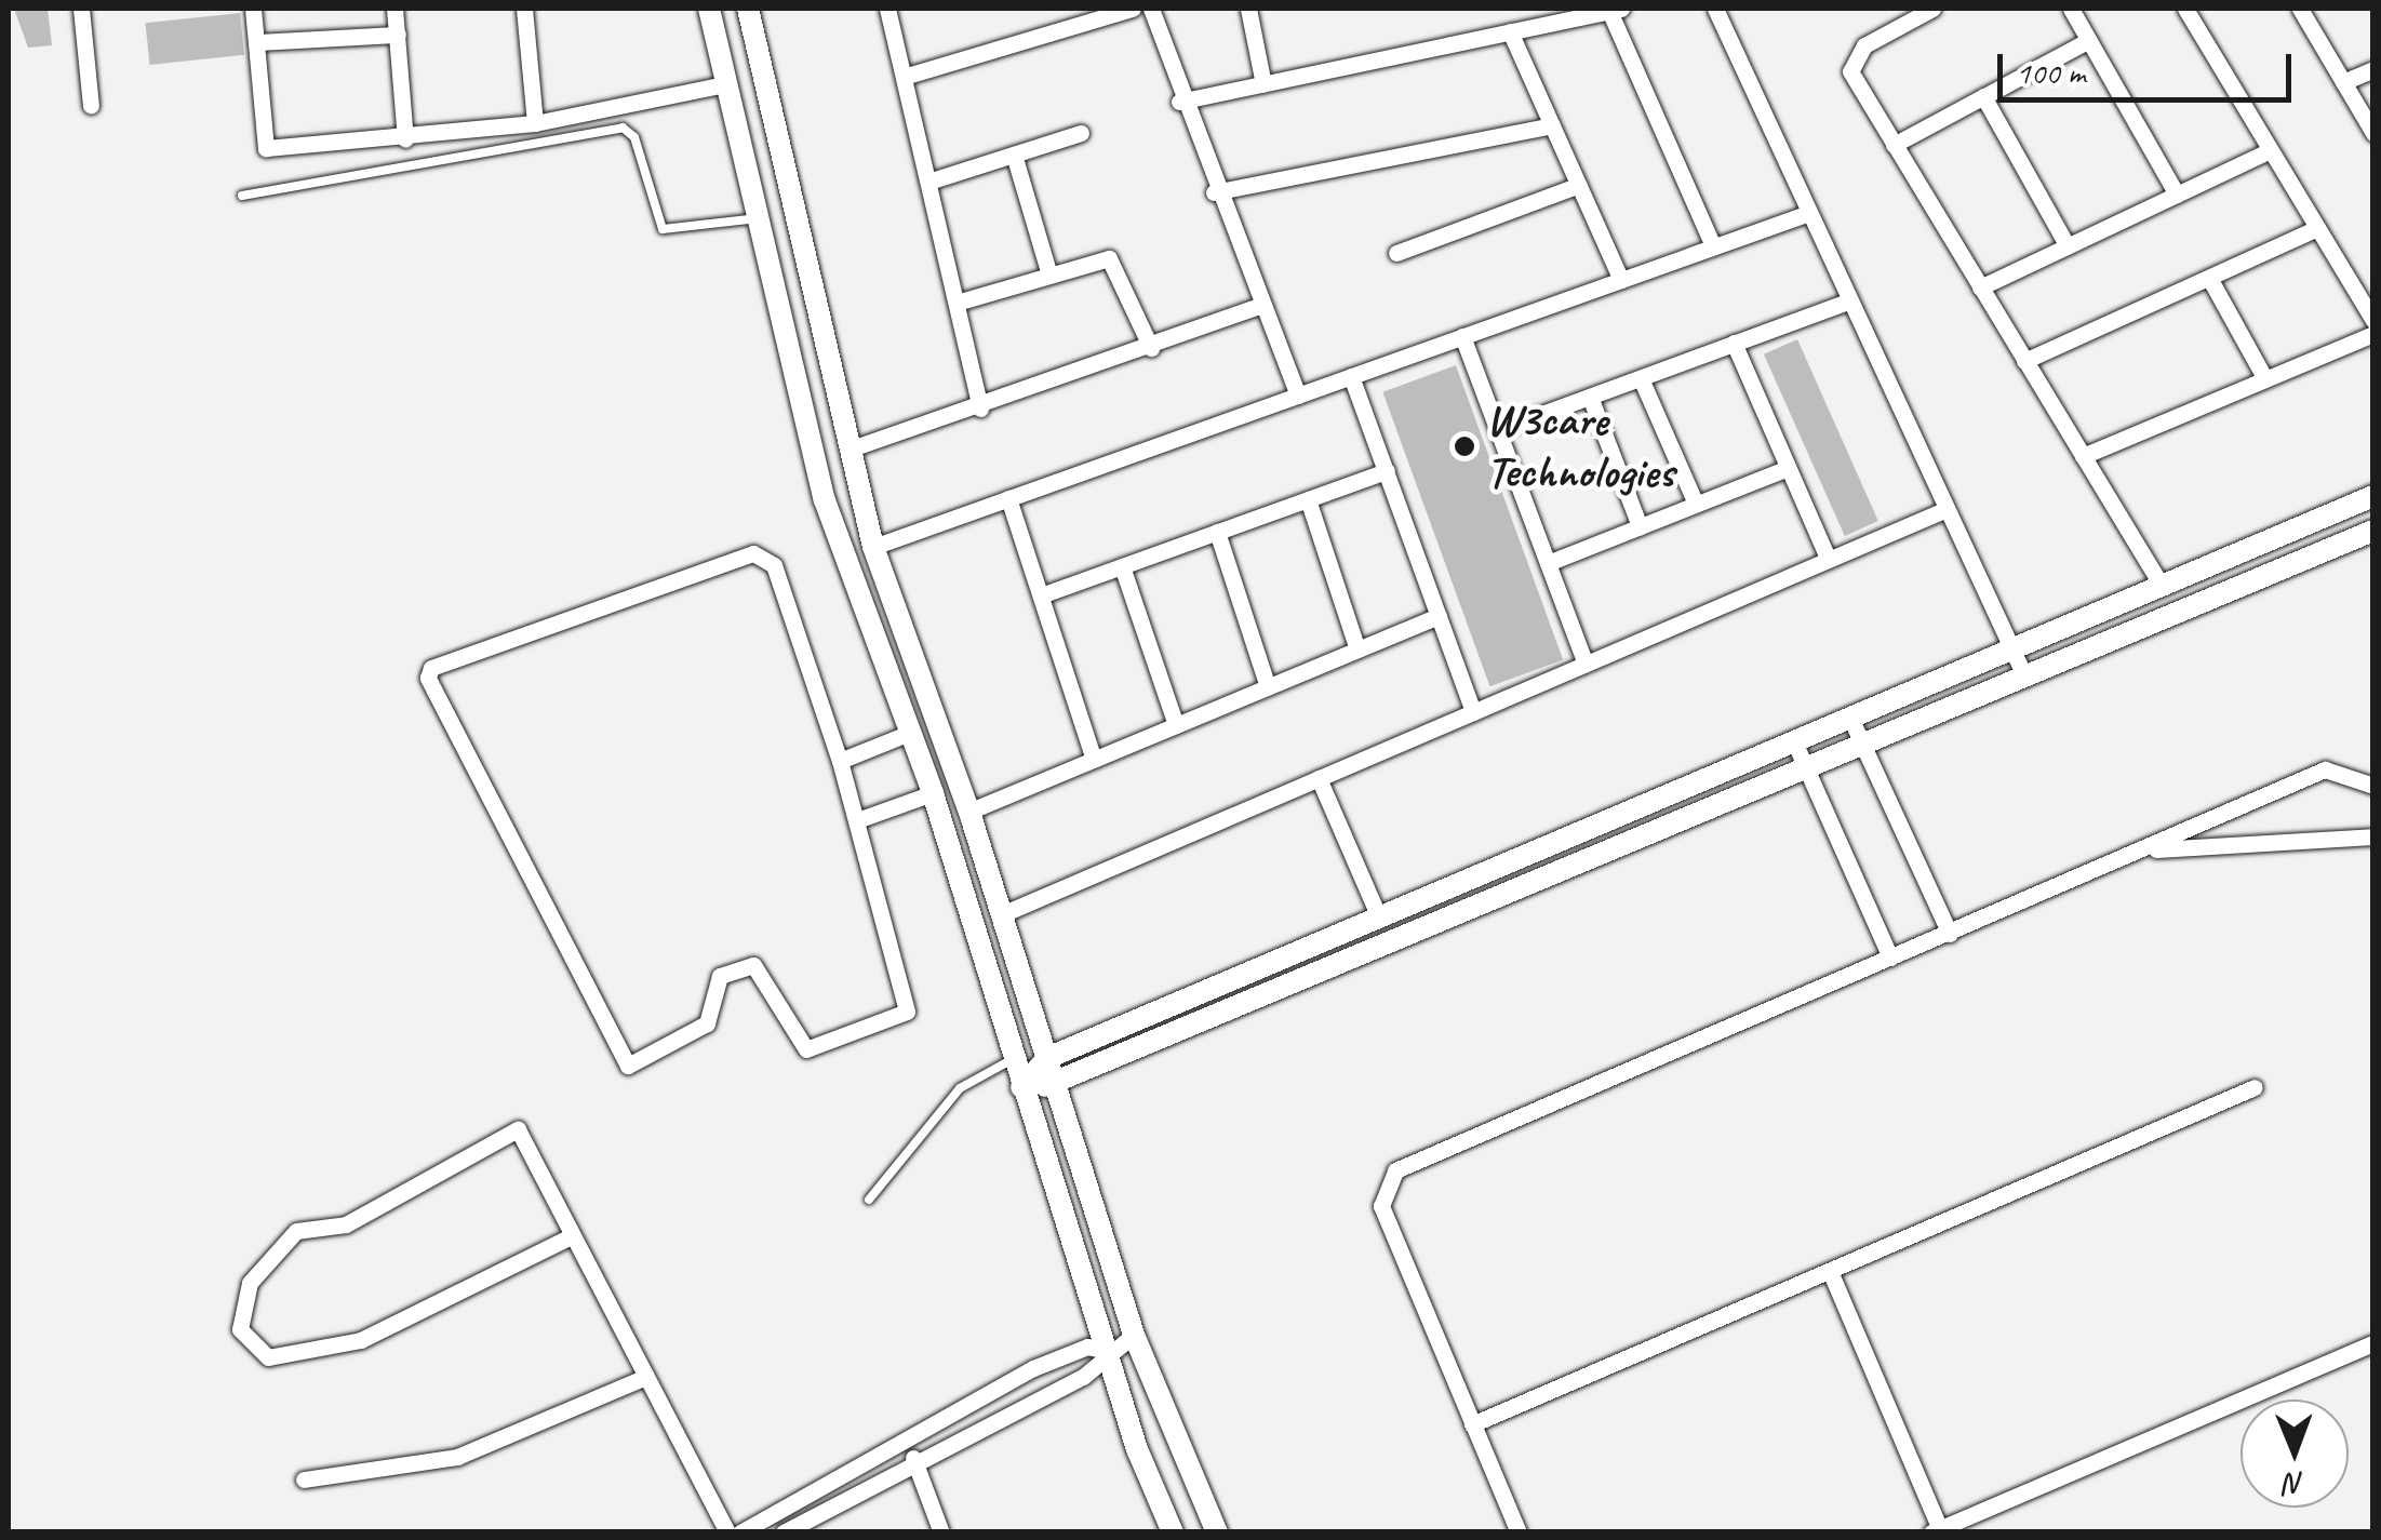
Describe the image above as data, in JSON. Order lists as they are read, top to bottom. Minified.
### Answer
{"places":["W3care Technologies"],"scale_bar":"100 m","north":"bottom"}
